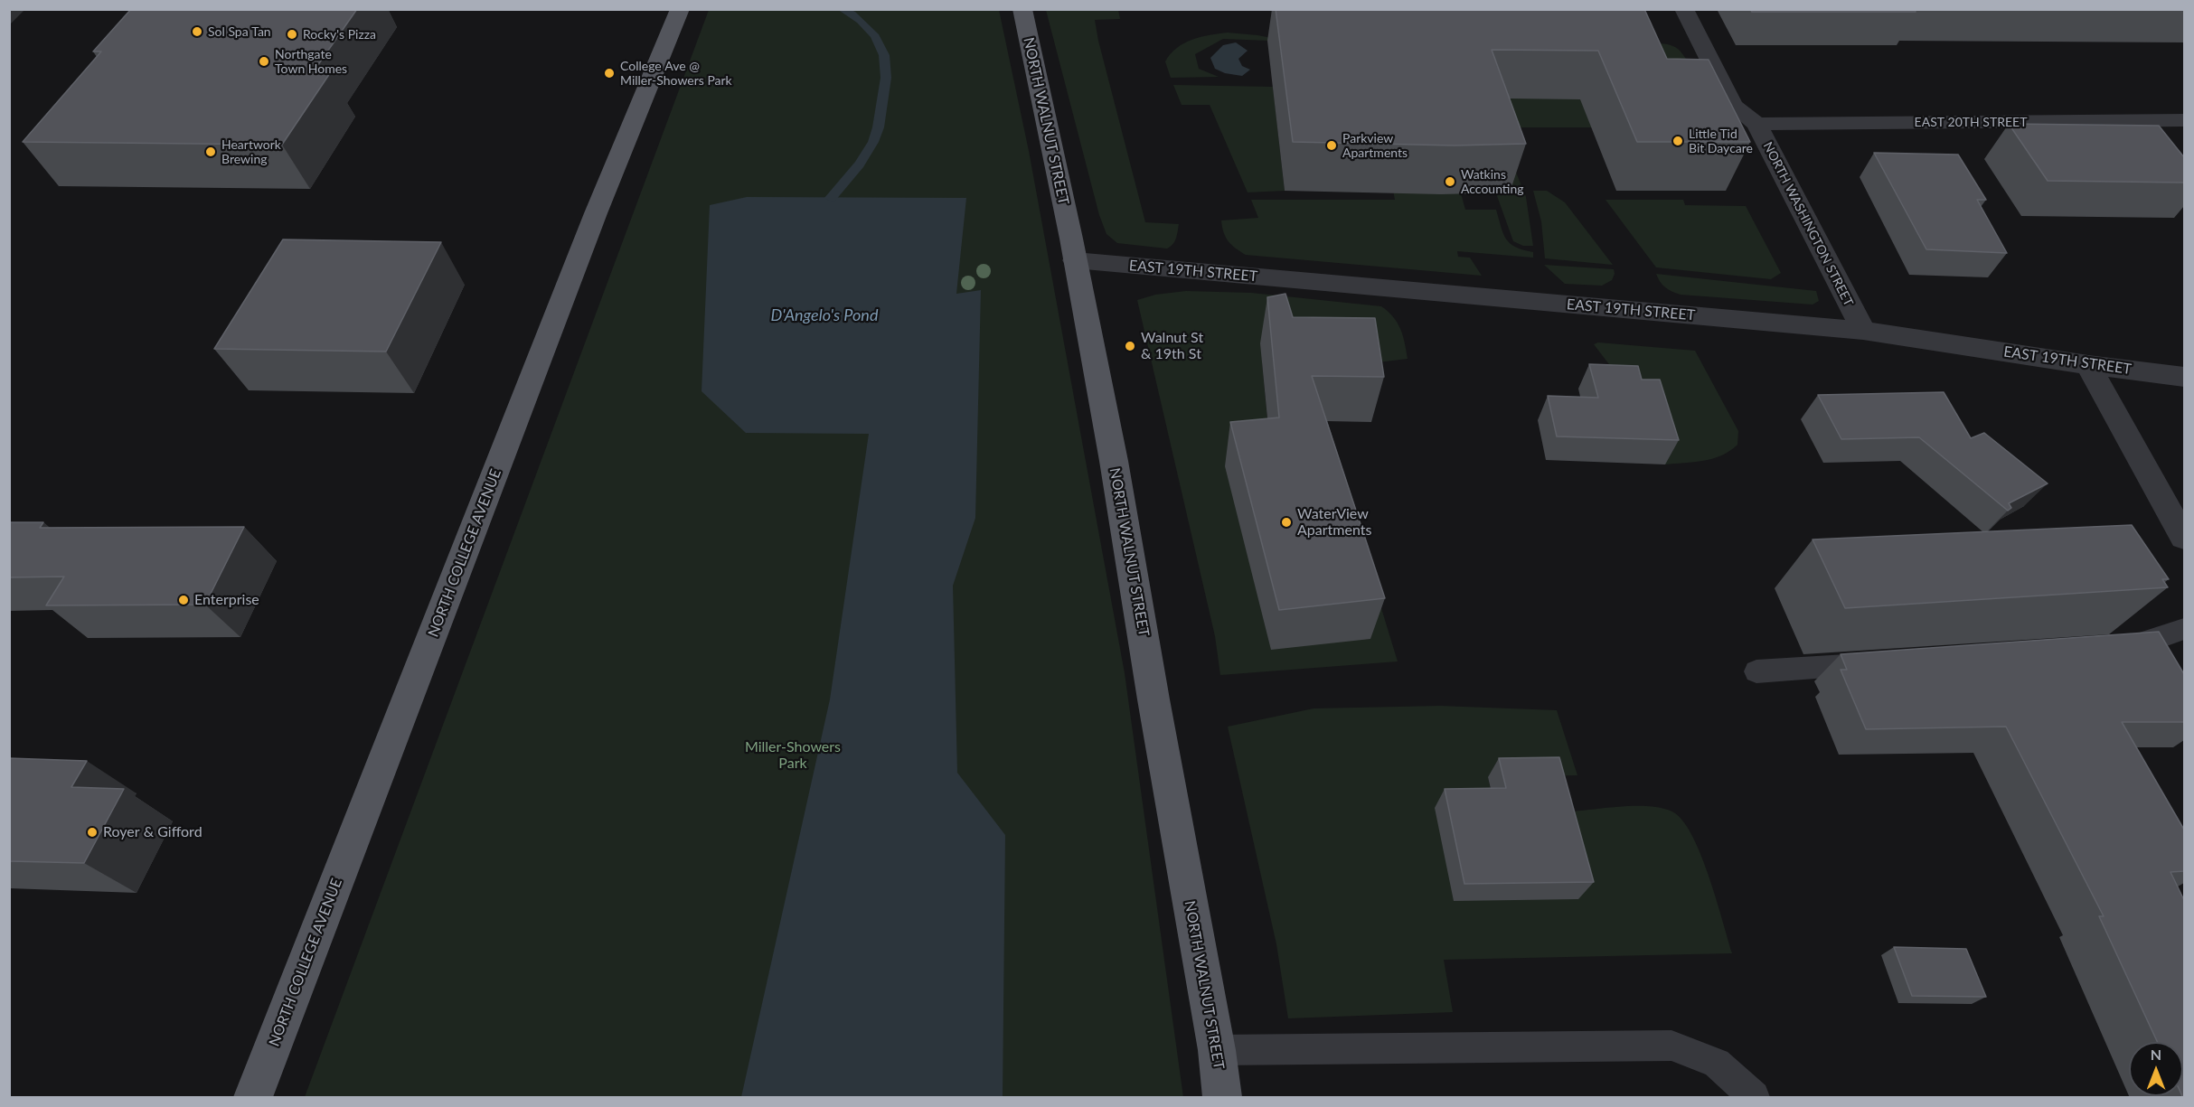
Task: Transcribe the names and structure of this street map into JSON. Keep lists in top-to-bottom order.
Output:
{
  "streets": {
    "main road": ["NORTH WALNUT STREET", "NORTH COLLEGE AVENUE"],
    "street": ["EAST 20TH STREET", "NORTH WASHINGTON STREET", "EAST 19TH STREET"]
  },
  "crossings": [
    ["NORTH WALNUT STREET", "EAST 19TH STREET"],
    ["EAST 20TH STREET", "NORTH WASHINGTON STREET"],
    ["NORTH WASHINGTON STREET", "EAST 19TH STREET"]
  ],
  "water": ["D'Angelo's Pond"],
  "parks": ["Miller-Showers Park"],
  "places": [
    "Sol Spa Tan",
    "Rocky's Pizza",
    "Northgate Town Homes",
    "College Ave @ Miller-Showers Park",
    "Little Tid Bit Daycare",
    "Parkview Apartments",
    "Heartwork Brewing",
    "Watkins Accounting",
    "Walnut St & 19th St",
    "WaterView Apartments",
    "Enterprise",
    "Royer & Gifford"
  ],
  "north": "top"
}
